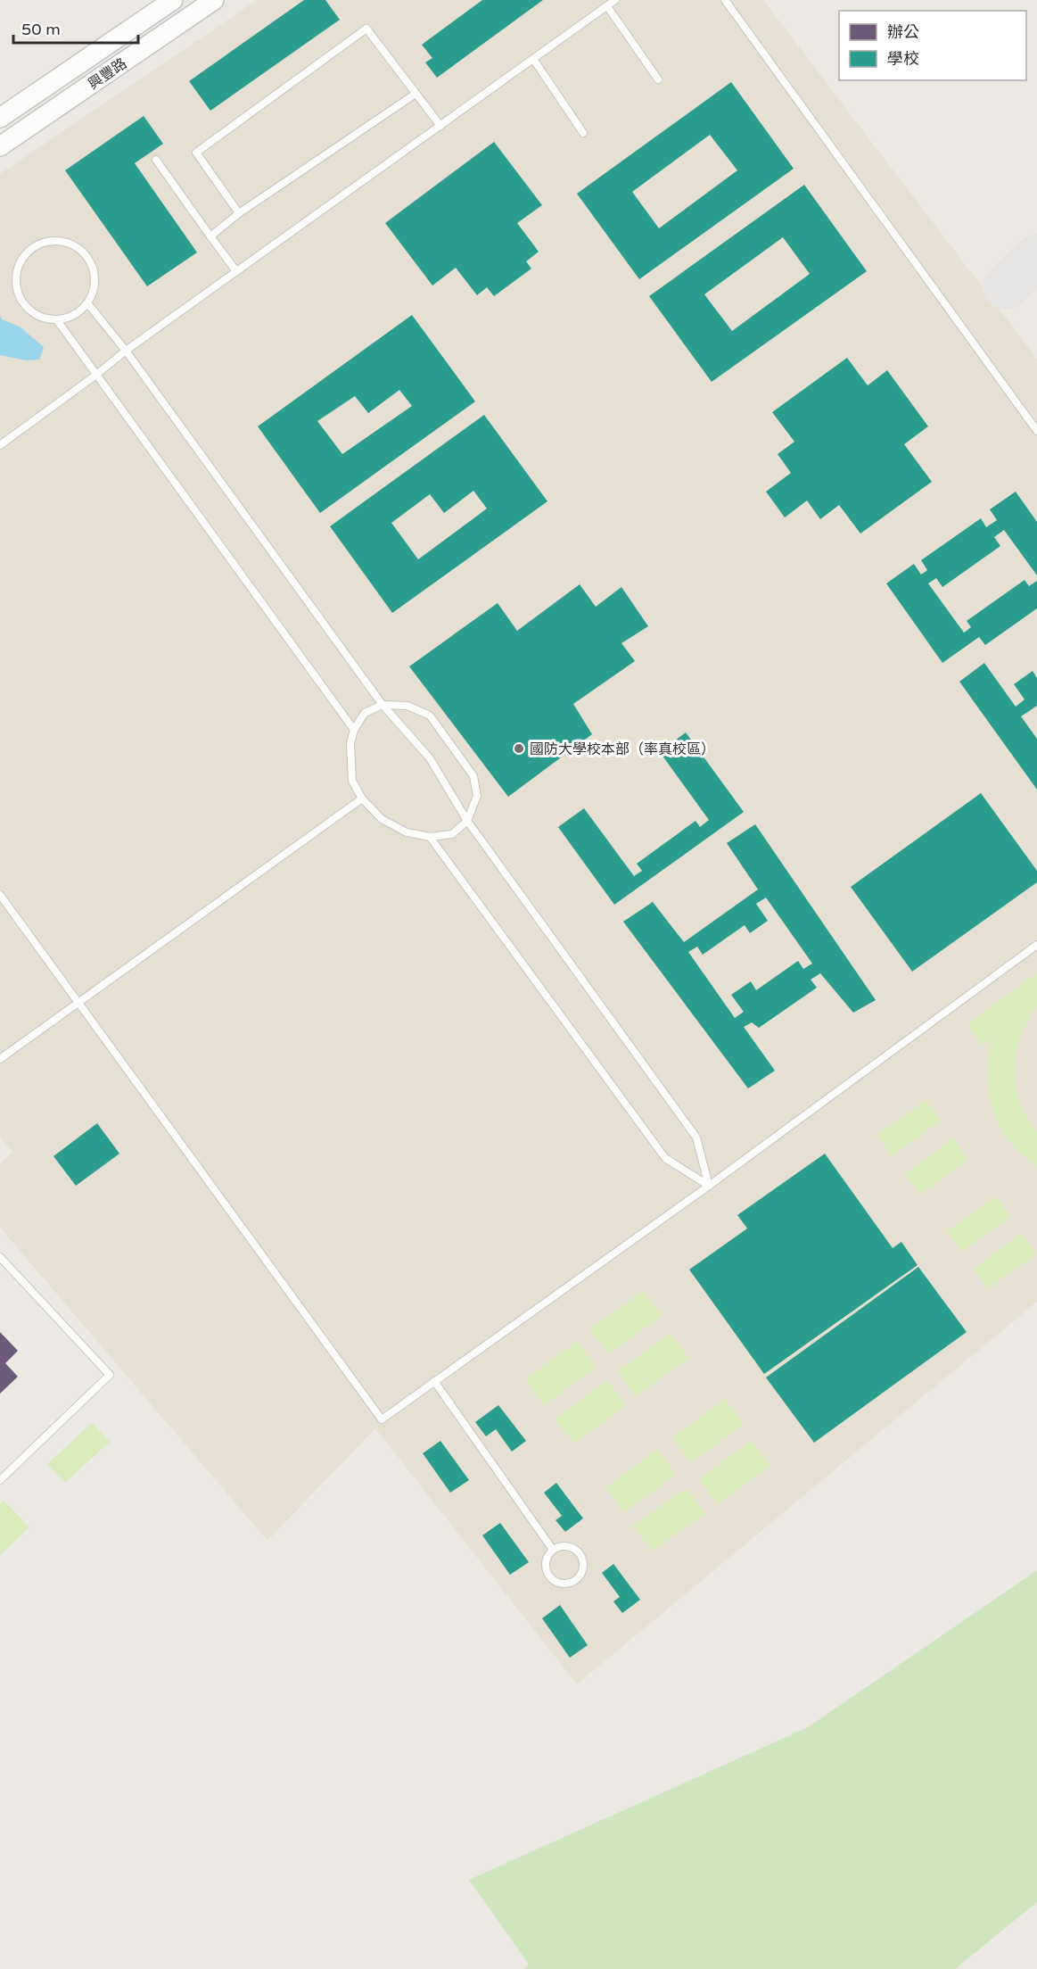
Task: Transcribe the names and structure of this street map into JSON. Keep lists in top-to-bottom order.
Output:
{
  "streets": {
    "main road": ["興豐路"]
  },
  "places": ["國防大學校本部（率真校區）"],
  "legend": ["辦公", "學校"],
  "scale_bar": "50 m"
}
